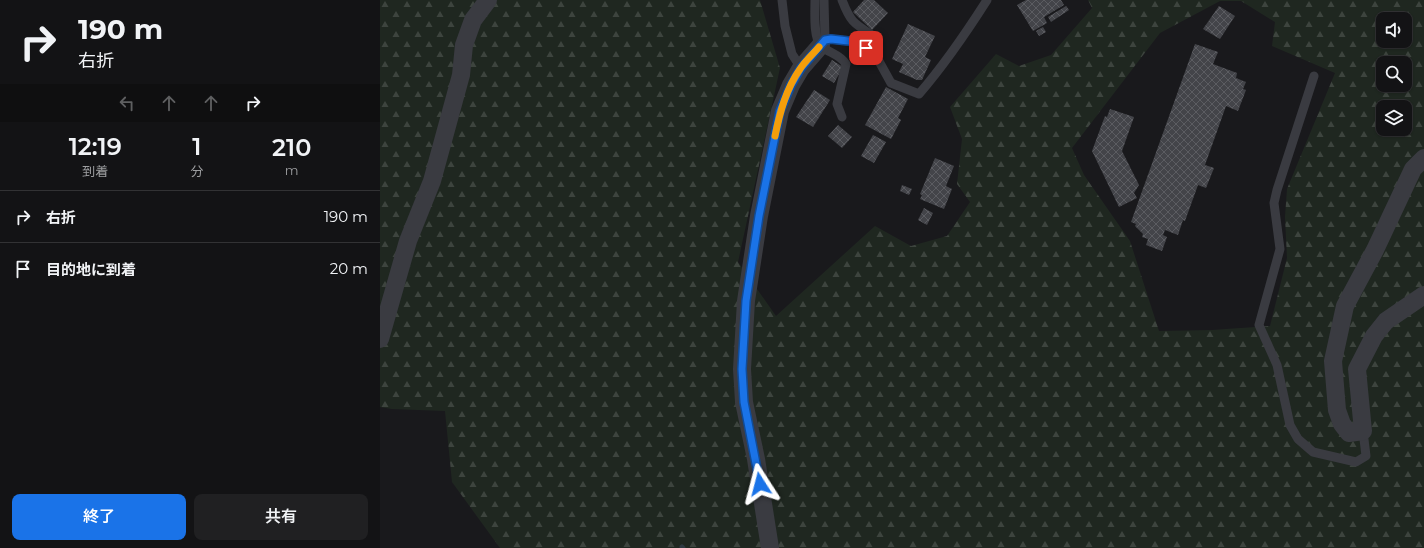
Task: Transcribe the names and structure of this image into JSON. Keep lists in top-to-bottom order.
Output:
{
  "page": {
    "turn": ["190 m", "右折"],
    "eta": [
      "12:19",
      "到着",
      "1",
      "分",
      "210",
      "m"
    ],
    "list": [
      {
        "name": "右折",
        "value": "190 m"
      },
      {
        "name": "目的地に到着",
        "value": "20 m"
      }
    ],
    "buttons": ["終了", "共有"]
  }
}
